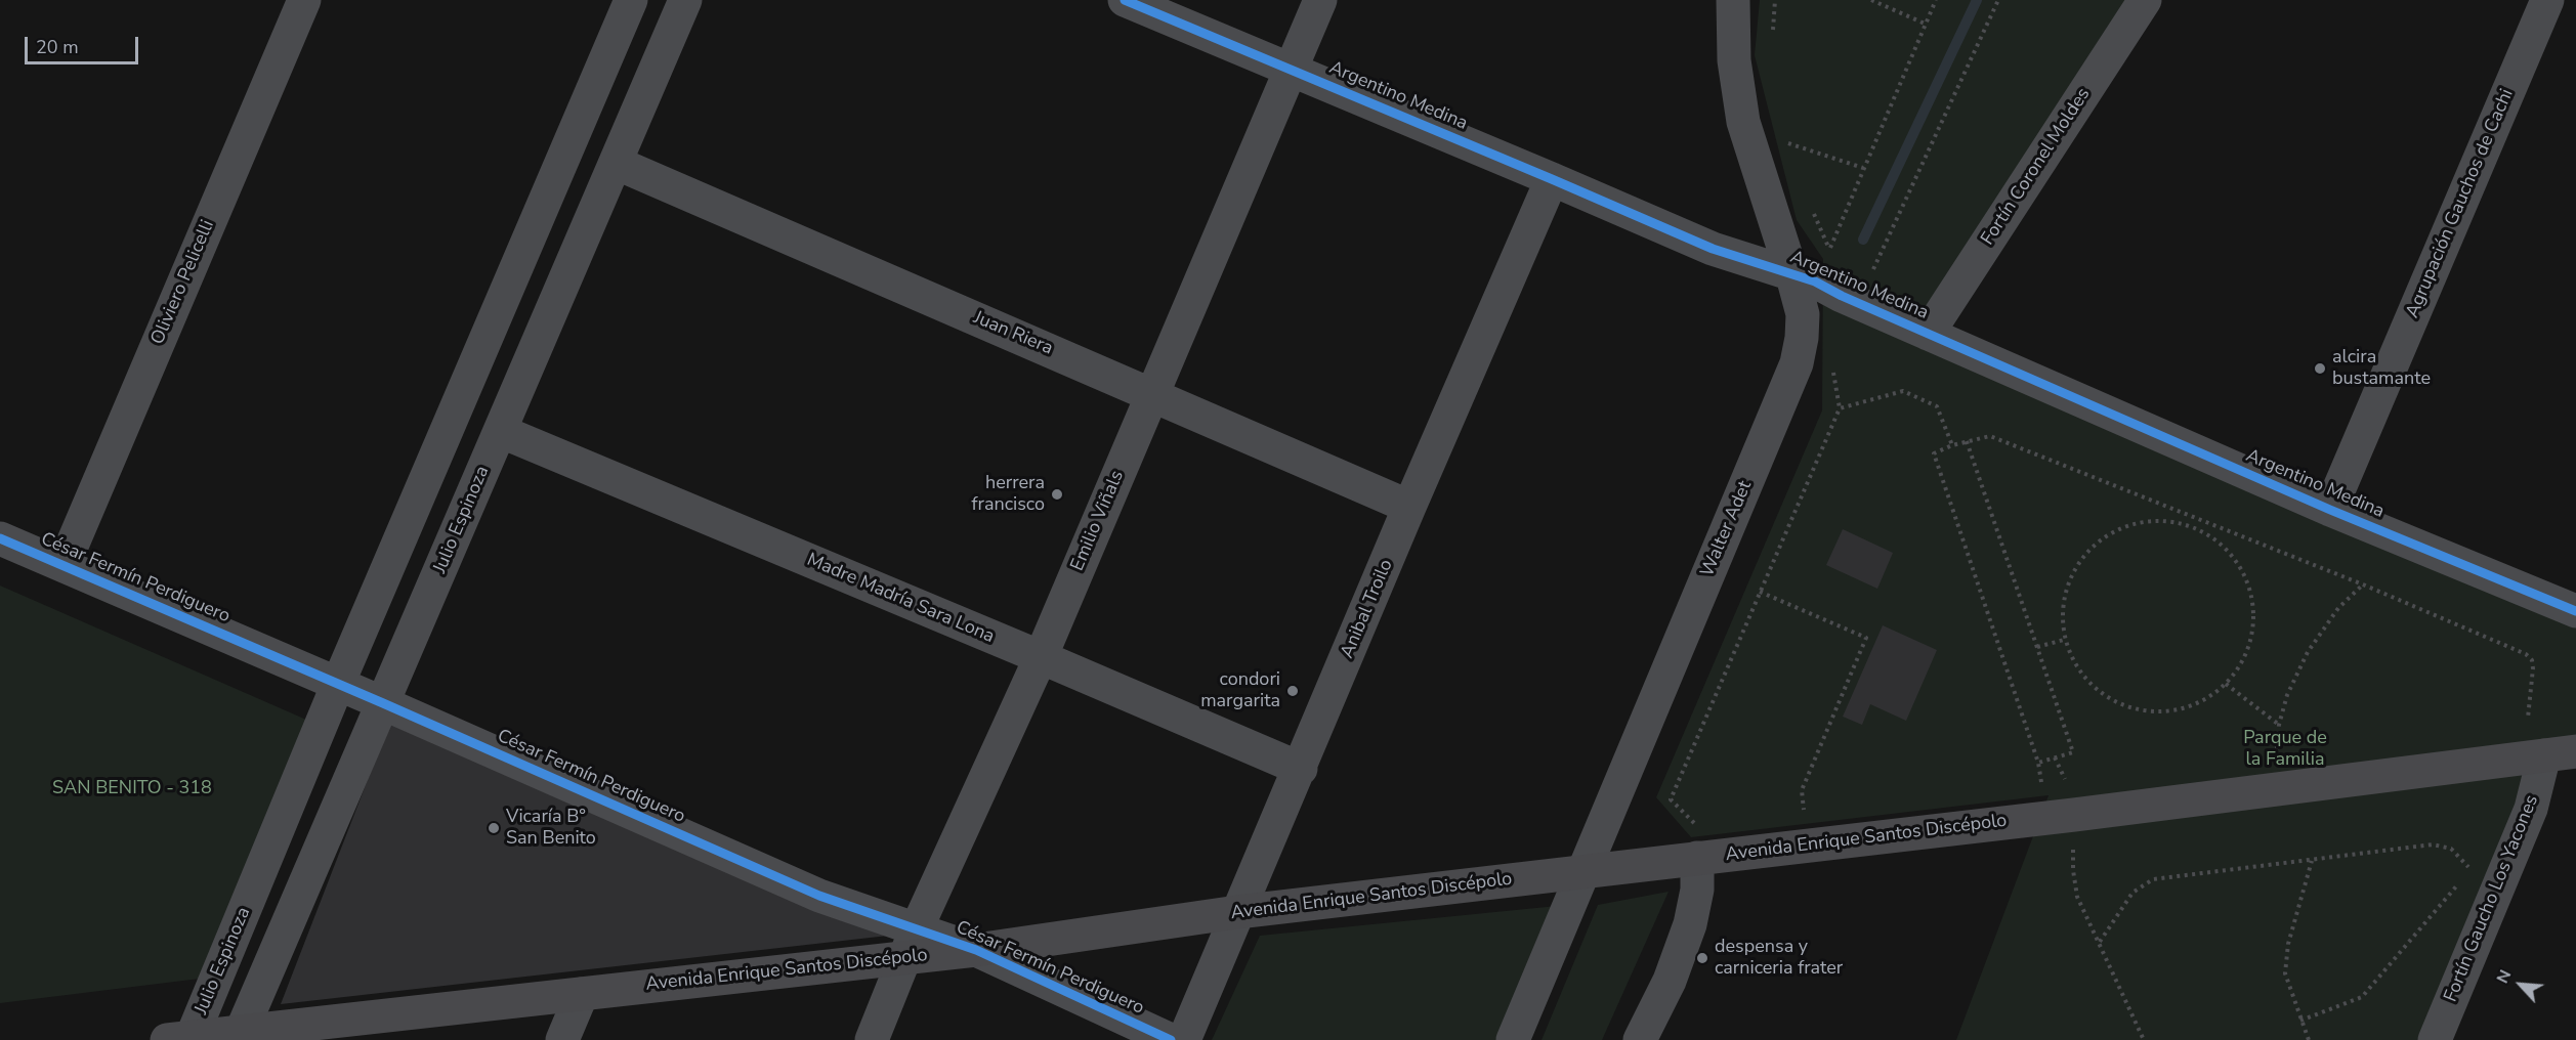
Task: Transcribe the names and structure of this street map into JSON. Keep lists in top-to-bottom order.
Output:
{
  "streets": {
    "main road": ["Avenida Enrique Santos Discépolo"],
    "street": [
      "Argentino Medina",
      "Fortín Coronel Moldes",
      "Agrupación Gauchos de Cachi",
      "Oliviero Pelicelli",
      "Juan Riera",
      "Julio Espinoza",
      "Emilio Viñals",
      "Walter Adet",
      "César Fermín Perdiguero",
      "Madre Madría Sara Lona",
      "Anibal Troilo",
      "Fortín Gaucho Los Yacones"
    ]
  },
  "crossings": [
    ["Argentino Medina", "Fortín Coronel Moldes"],
    ["Argentino Medina", "Agrupación Gauchos de Cachi"],
    ["Argentino Medina", "Emilio Viñals"],
    ["Argentino Medina", "Walter Adet"],
    ["Argentino Medina", "Anibal Troilo"],
    ["Oliviero Pelicelli", "César Fermín Perdiguero"],
    ["Juan Riera", "Julio Espinoza"],
    ["Juan Riera", "Emilio Viñals"],
    ["Juan Riera", "Anibal Troilo"],
    ["Julio Espinoza", "César Fermín Perdiguero"],
    ["Julio Espinoza", "Madre Madría Sara Lona"],
    ["Julio Espinoza", "Avenida Enrique Santos Discépolo"],
    ["Emilio Viñals", "César Fermín Perdiguero"],
    ["Emilio Viñals", "Madre Madría Sara Lona"],
    ["Emilio Viñals", "Avenida Enrique Santos Discépolo"],
    ["Walter Adet", "Avenida Enrique Santos Discépolo"],
    ["César Fermín Perdiguero", "Avenida Enrique Santos Discépolo"],
    ["Madre Madría Sara Lona", "Anibal Troilo"],
    ["Anibal Troilo", "Avenida Enrique Santos Discépolo"],
    ["Avenida Enrique Santos Discépolo", "Fortín Gaucho Los Yacones"]
  ],
  "parks": ["Parque de la Familia", "SAN BENITO - 318"],
  "places": [
    "alcira bustamante",
    "herrera francisco",
    "condori margarita",
    "Vicaría B° San Benito",
    "despensa y carniceria frater"
  ],
  "scale_bar": "20 m",
  "north": "top left"
}
